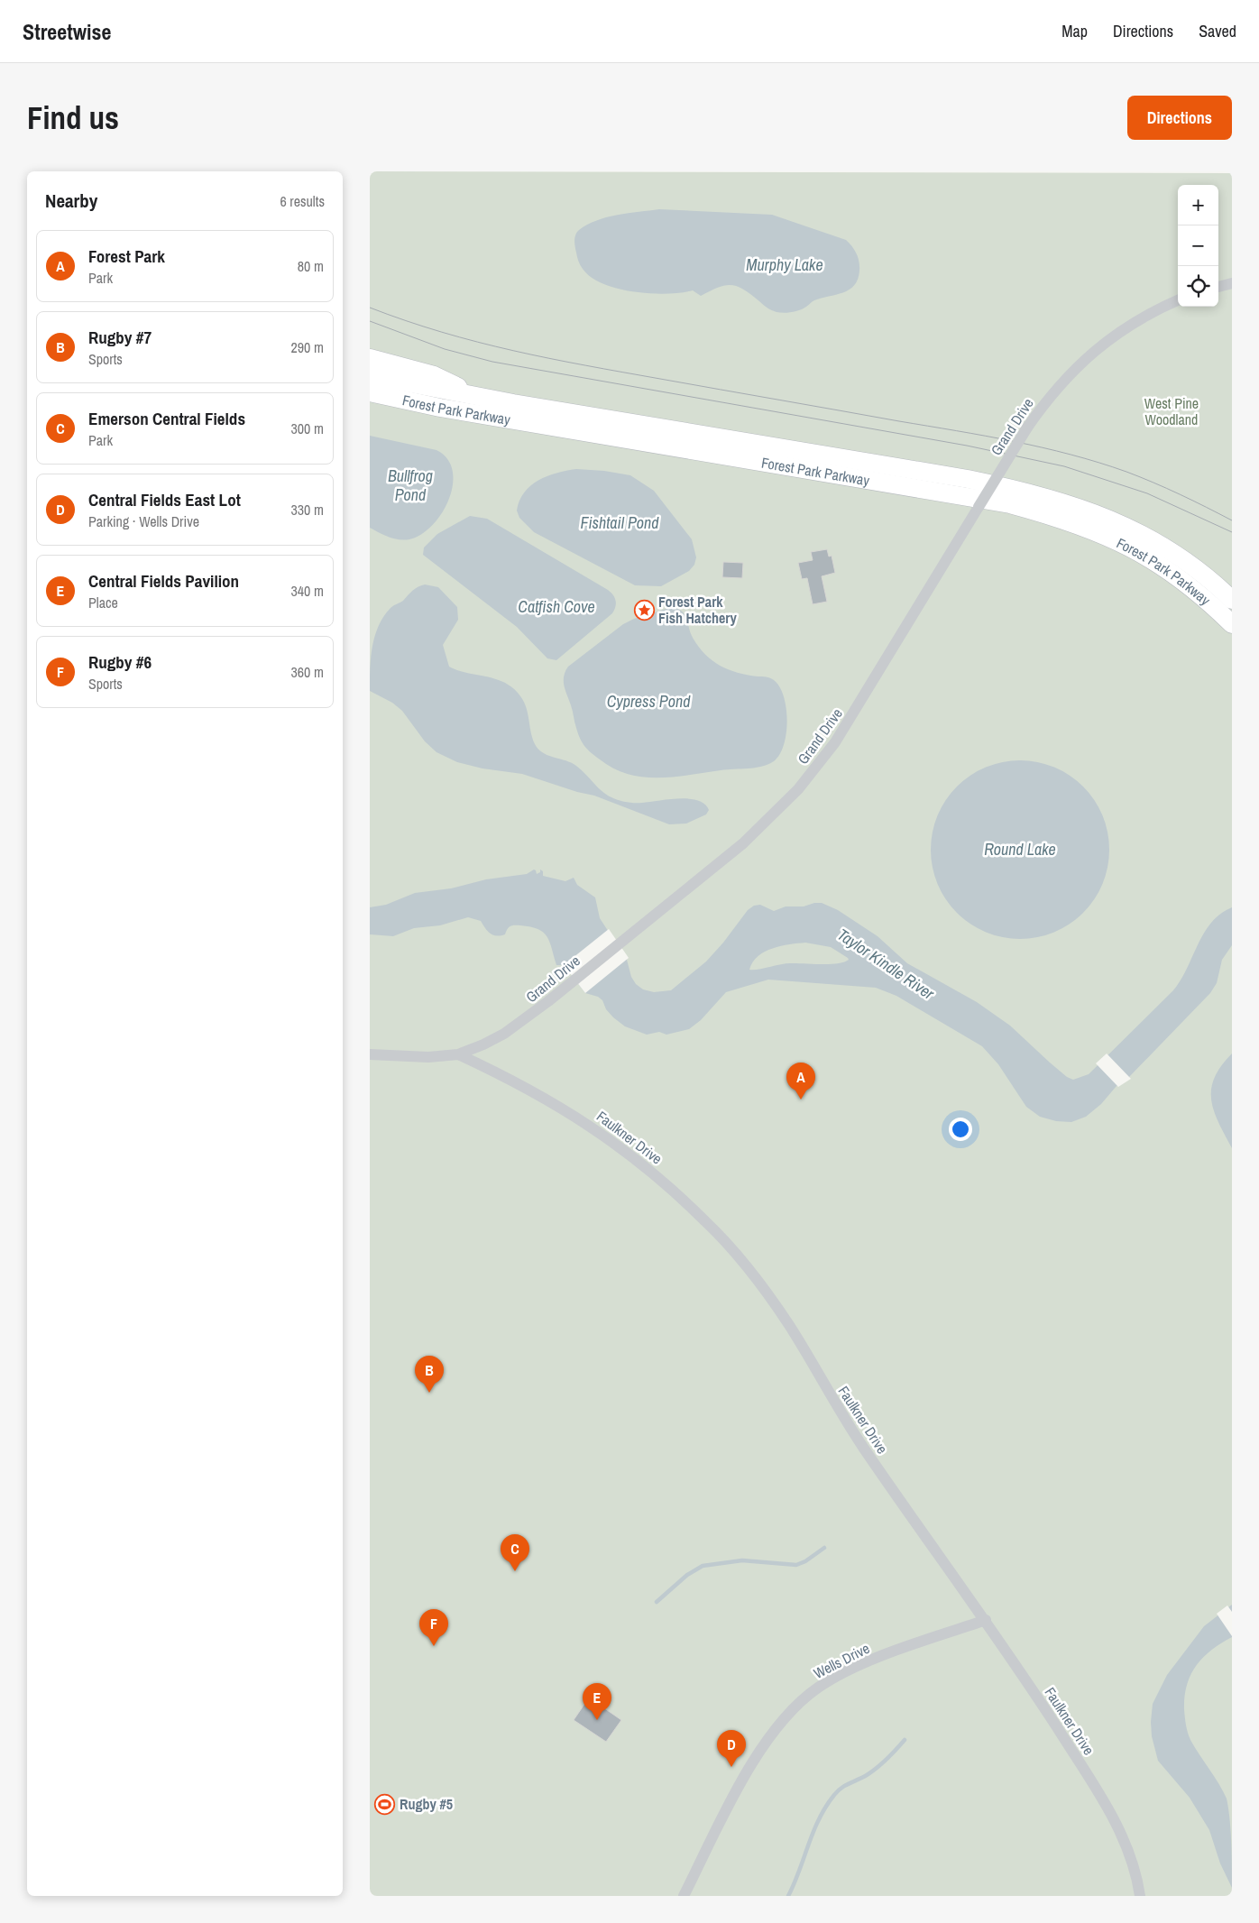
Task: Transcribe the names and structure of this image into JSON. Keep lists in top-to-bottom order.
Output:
{
  "streets": {
    "main road": ["Forest Park Parkway"],
    "street": ["Grand Drive", "Faulkner Drive", "Wells Drive"]
  },
  "crossings": [
    ["Grand Drive", "Faulkner Drive"],
    ["Faulkner Drive", "Wells Drive"]
  ],
  "water": [
    "Murphy Lake",
    "Bullfrog Pond",
    "Fishtail Pond",
    "Catfish Cove",
    "Cypress Pond",
    "Round Lake",
    "Taylor Kindle River"
  ],
  "parks": ["West Pine Woodland"],
  "places": {
    "place": ["Forest Park Fish Hatchery"],
    "sports": ["Rugby #5"]
  },
  "page": {
    "header": "Streetwise",
    "nav": ["Map", "Directions", "Saved"],
    "buttons": "Directions",
    "title": "Find us",
    "heading": ["Nearby", "6 results"],
    "map_buttons": ["+", "−"],
    "list": [
      {
        "mark": "A",
        "name": "Forest Park",
        "note": "Park",
        "value": "80 m"
      },
      {
        "mark": "B",
        "name": "Rugby #7",
        "note": "Sports",
        "value": "290 m"
      },
      {
        "mark": "C",
        "name": "Emerson Central Fields",
        "note": "Park",
        "value": "300 m"
      },
      {
        "mark": "D",
        "name": "Central Fields East Lot",
        "note": "Parking · Wells Drive",
        "value": "330 m"
      },
      {
        "mark": "E",
        "name": "Central Fields Pavilion",
        "note": "Place",
        "value": "340 m"
      },
      {
        "mark": "F",
        "name": "Rugby #6",
        "note": "Sports",
        "value": "360 m"
      }
    ],
    "pins": [
      "A",
      "B",
      "C",
      "F",
      "E",
      "D"
    ]
  }
}
